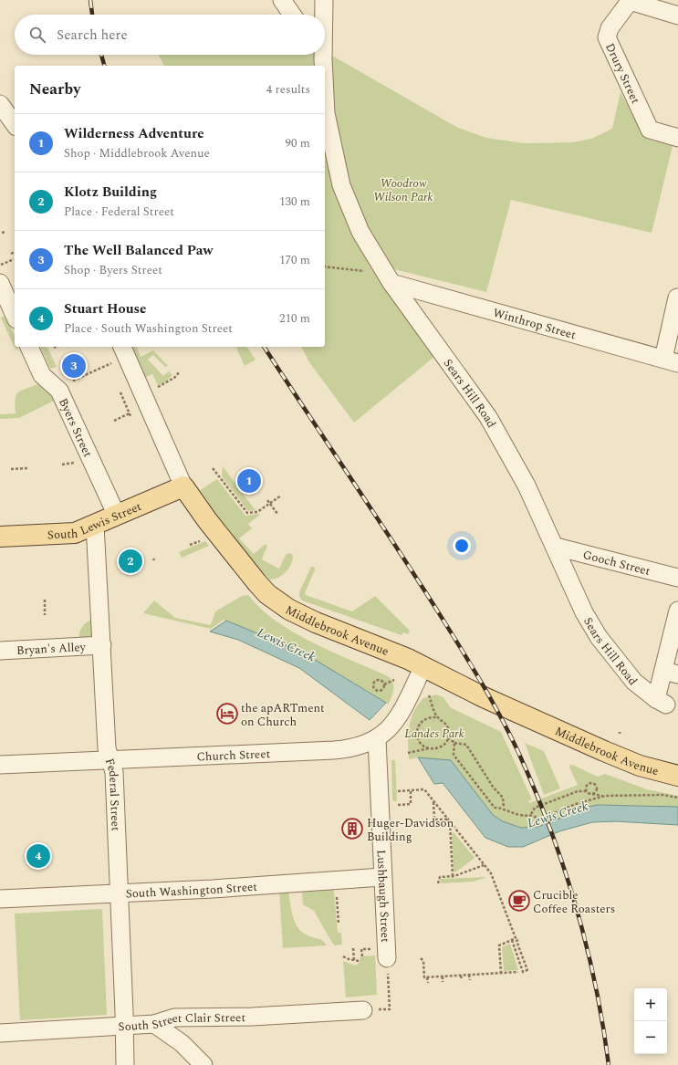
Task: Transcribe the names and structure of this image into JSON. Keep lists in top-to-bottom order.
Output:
{
  "streets": {
    "main road": ["South Lewis Street", "Middlebrook Avenue"],
    "street": [
      "Drury Street",
      "Winthrop Street",
      "Sears Hill Road",
      "Byers Street",
      "Gooch Street",
      "Bryan's Alley",
      "Church Street",
      "Federal Street",
      "South Washington Street",
      "Lushbaugh Street",
      "South Street Clair Street"
    ]
  },
  "crossings": [
    ["Winthrop Street", "Sears Hill Road"],
    ["Sears Hill Road", "Gooch Street"],
    ["Byers Street", "South Lewis Street"],
    ["South Lewis Street", "Middlebrook Avenue"],
    ["South Lewis Street", "Federal Street"],
    ["Middlebrook Avenue", "Church Street"],
    ["Bryan's Alley", "Federal Street"],
    ["Church Street", "Federal Street"],
    ["Church Street", "Lushbaugh Street"],
    ["Federal Street", "South Washington Street"],
    ["Federal Street", "South Street Clair Street"],
    ["South Washington Street", "Lushbaugh Street"]
  ],
  "water": ["Lewis Creek"],
  "parks": ["Woodrow Wilson Park", "Landes Park"],
  "places": {
    "hotel": ["the apARTment on Church"],
    "building": ["Huger-Davidson Building"],
    "cafe": ["Crucible Coffee Roasters"]
  },
  "page": {
    "search": "Search here",
    "heading": ["Nearby", "4 results"],
    "list": [
      {
        "mark": "1",
        "name": "Wilderness Adventure",
        "note": "Shop · Middlebrook Avenue",
        "value": "90 m"
      },
      {
        "mark": "2",
        "name": "Klotz Building",
        "note": "Place · Federal Street",
        "value": "130 m"
      },
      {
        "mark": "3",
        "name": "The Well Balanced Paw",
        "note": "Shop · Byers Street",
        "value": "170 m"
      },
      {
        "mark": "4",
        "name": "Stuart House",
        "note": "Place · South Washington Street",
        "value": "210 m"
      }
    ],
    "pins": [
      "3",
      "1",
      "2",
      "4"
    ],
    "map_buttons": ["+", "−"]
  }
}
